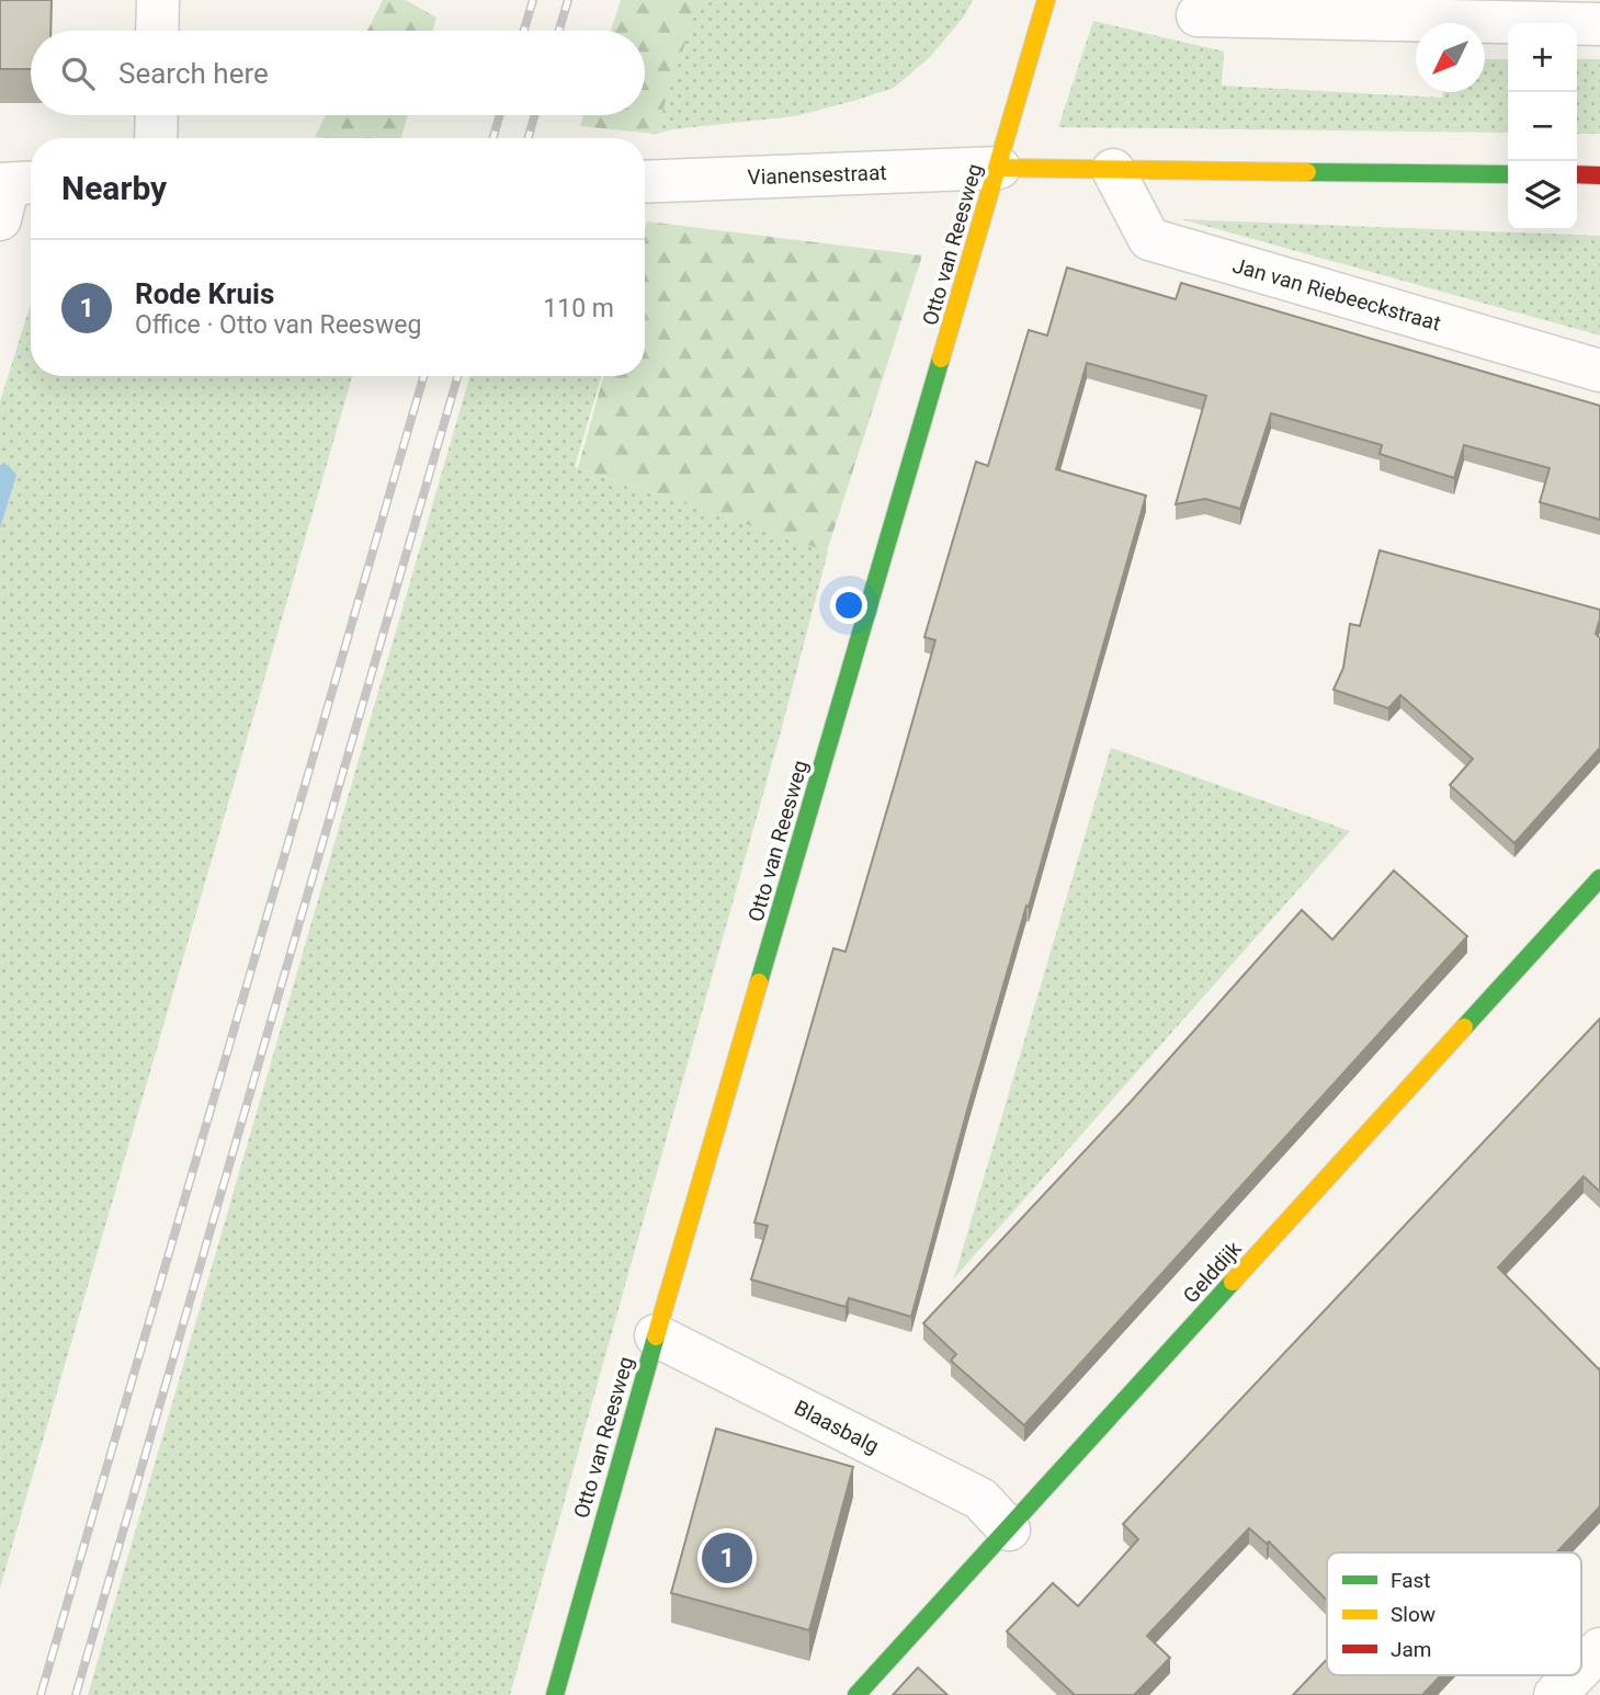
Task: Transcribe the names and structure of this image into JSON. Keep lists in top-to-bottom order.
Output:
{
  "streets": {
    "street": [
      "Vianensestraat",
      "Otto van Reesweg",
      "Jan van Riebeeckstraat",
      "Gelddijk",
      "Blaasbalg"
    ]
  },
  "crossings": [
    ["Vianensestraat", "Otto van Reesweg"],
    ["Otto van Reesweg", "Blaasbalg"],
    ["Gelddijk", "Blaasbalg"]
  ],
  "legend": ["Fast", "Slow", "Jam"],
  "north": "bottom left",
  "page": {
    "map_buttons": ["+", "−"],
    "search": "Search here",
    "heading": "Nearby",
    "list": [
      {
        "mark": "1",
        "name": "Rode Kruis",
        "note": "Office · Otto van Reesweg",
        "value": "110 m"
      }
    ],
    "pins": "1"
  }
}
